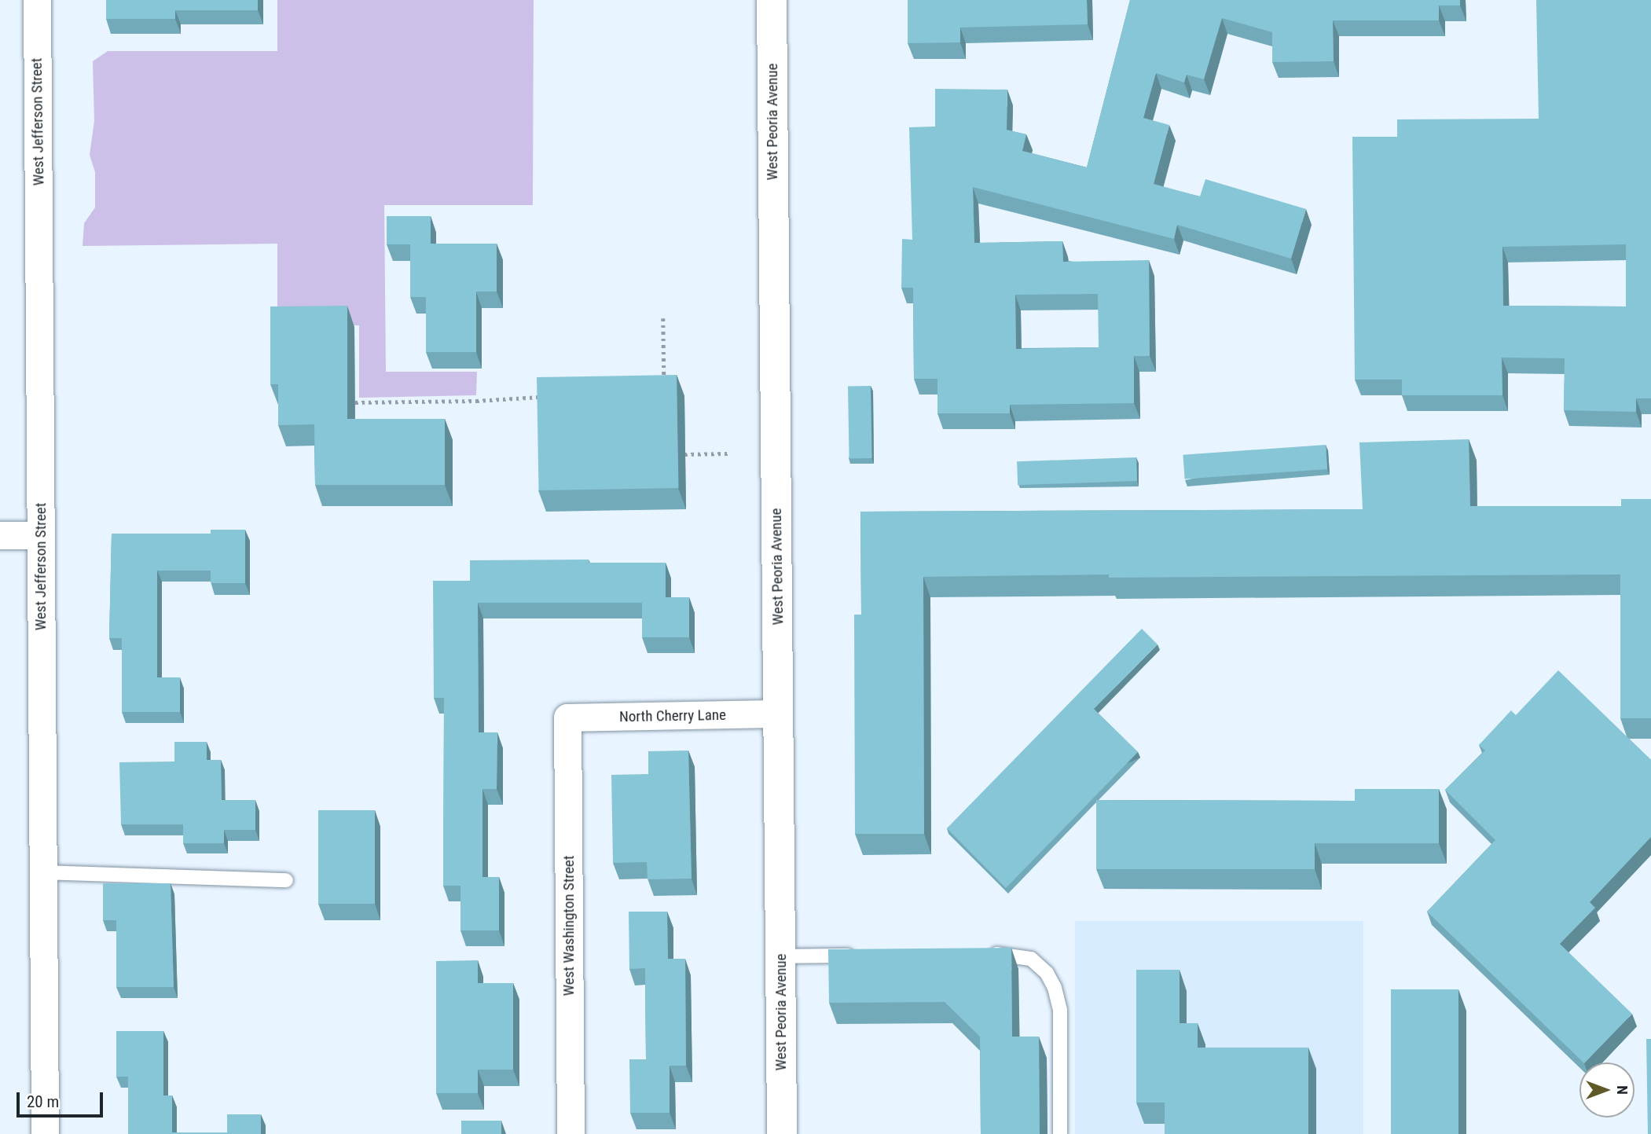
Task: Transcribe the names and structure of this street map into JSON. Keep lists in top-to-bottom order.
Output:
{
  "streets": {
    "main road": ["West Peoria Avenue"],
    "street": ["West Jefferson Street", "North Cherry Lane", "West Washington Street"]
  },
  "crossings": [
    ["West Peoria Avenue", "North Cherry Lane"],
    ["North Cherry Lane", "West Washington Street"]
  ],
  "scale_bar": "20 m",
  "north": "right"
}
